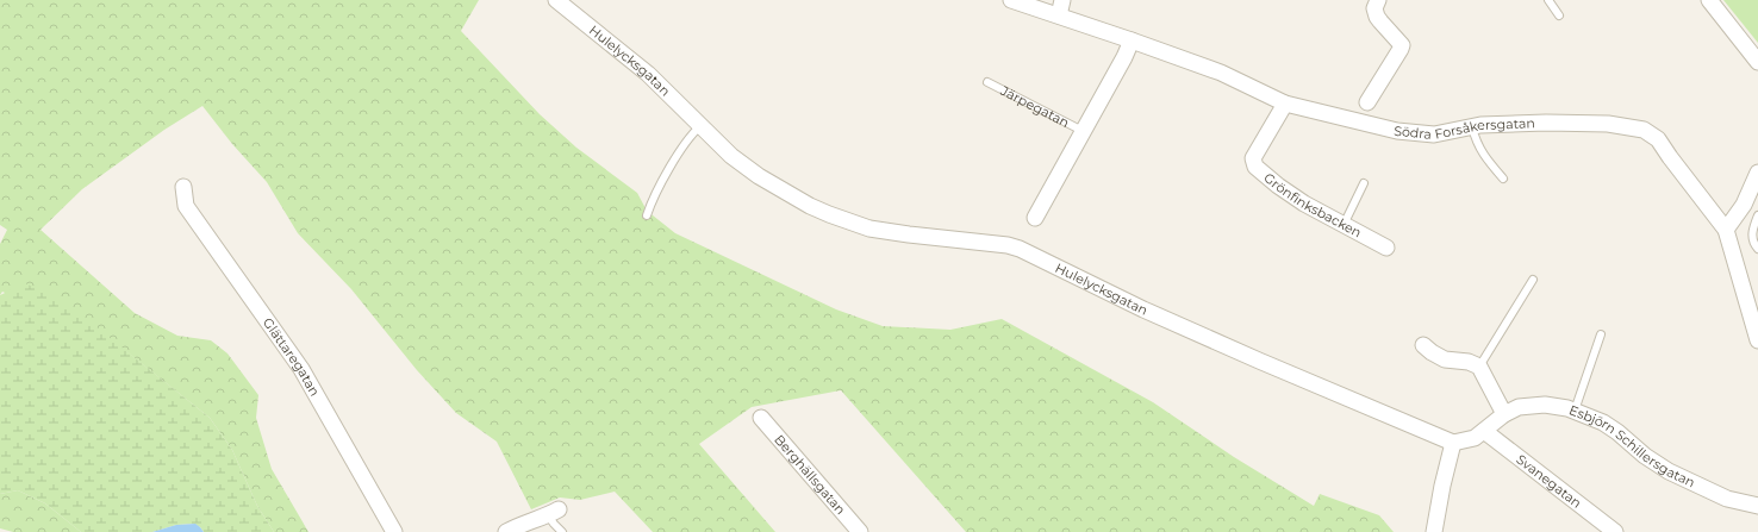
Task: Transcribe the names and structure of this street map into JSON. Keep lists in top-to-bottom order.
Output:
{
  "streets": {
    "street": [
      "Hulelycksgatan",
      "Järpegatan",
      "Södra Forsåkersgatan",
      "Grönfinksbacken",
      "Glättaregatan",
      "Esbjörn Schillersgatan",
      "Berghällsgatan",
      "Svanegatan"
    ]
  },
  "crossings": [
    ["Järpegatan", "Södra Forsåkersgatan"],
    ["Södra Forsåkersgatan", "Grönfinksbacken"]
  ]
}
